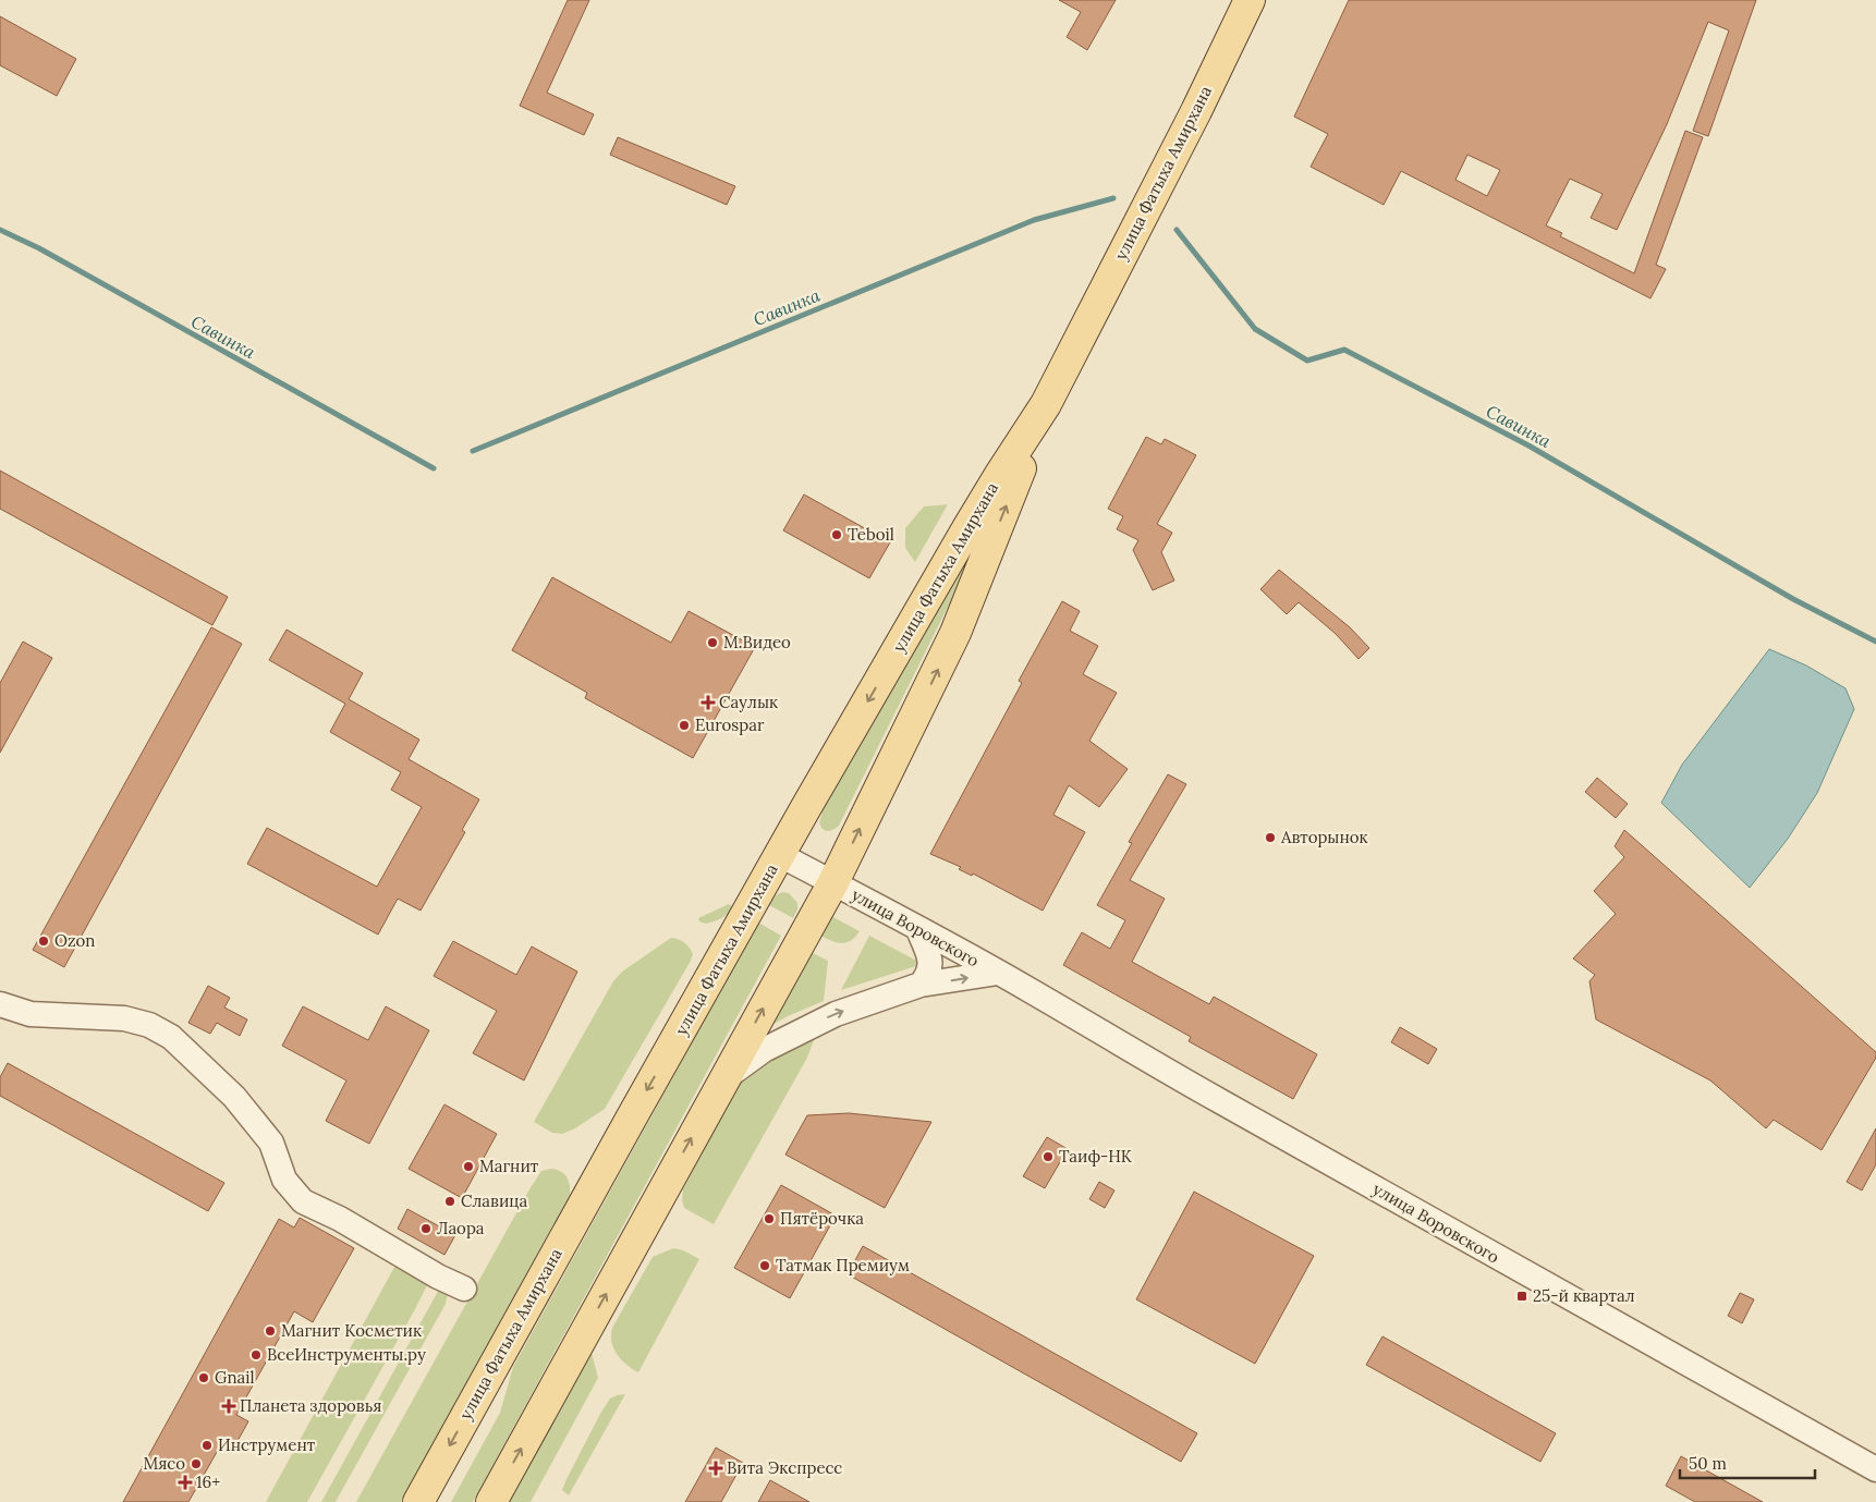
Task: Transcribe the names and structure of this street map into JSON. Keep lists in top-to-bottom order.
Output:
{
  "streets": {
    "main road": ["улица Фатыха Амирхана"],
    "street": ["улица Воровского"]
  },
  "crossings": [
    ["улица Фатыха Амирхана", "улица Воровского"]
  ],
  "water": ["Савинка"],
  "places": {
    "other": [
      "Teboil",
      "М.Видео",
      "Eurospar",
      "Авторынок",
      "Ozon",
      "Таиф-НК",
      "Магнит",
      "Славица",
      "Пятёрочка",
      "Лаора",
      "Татмак Премиум",
      "Магнит Косметик",
      "ВсеИнструменты.ру",
      "Gnail",
      "Инструмент",
      "Мясо"
    ],
    "health": [
      "Саулык",
      "Планета здоровья",
      "Вита Экспресс",
      "16+"
    ],
    "transit": ["25-й квартал"]
  },
  "scale_bar": "50 m"
}
